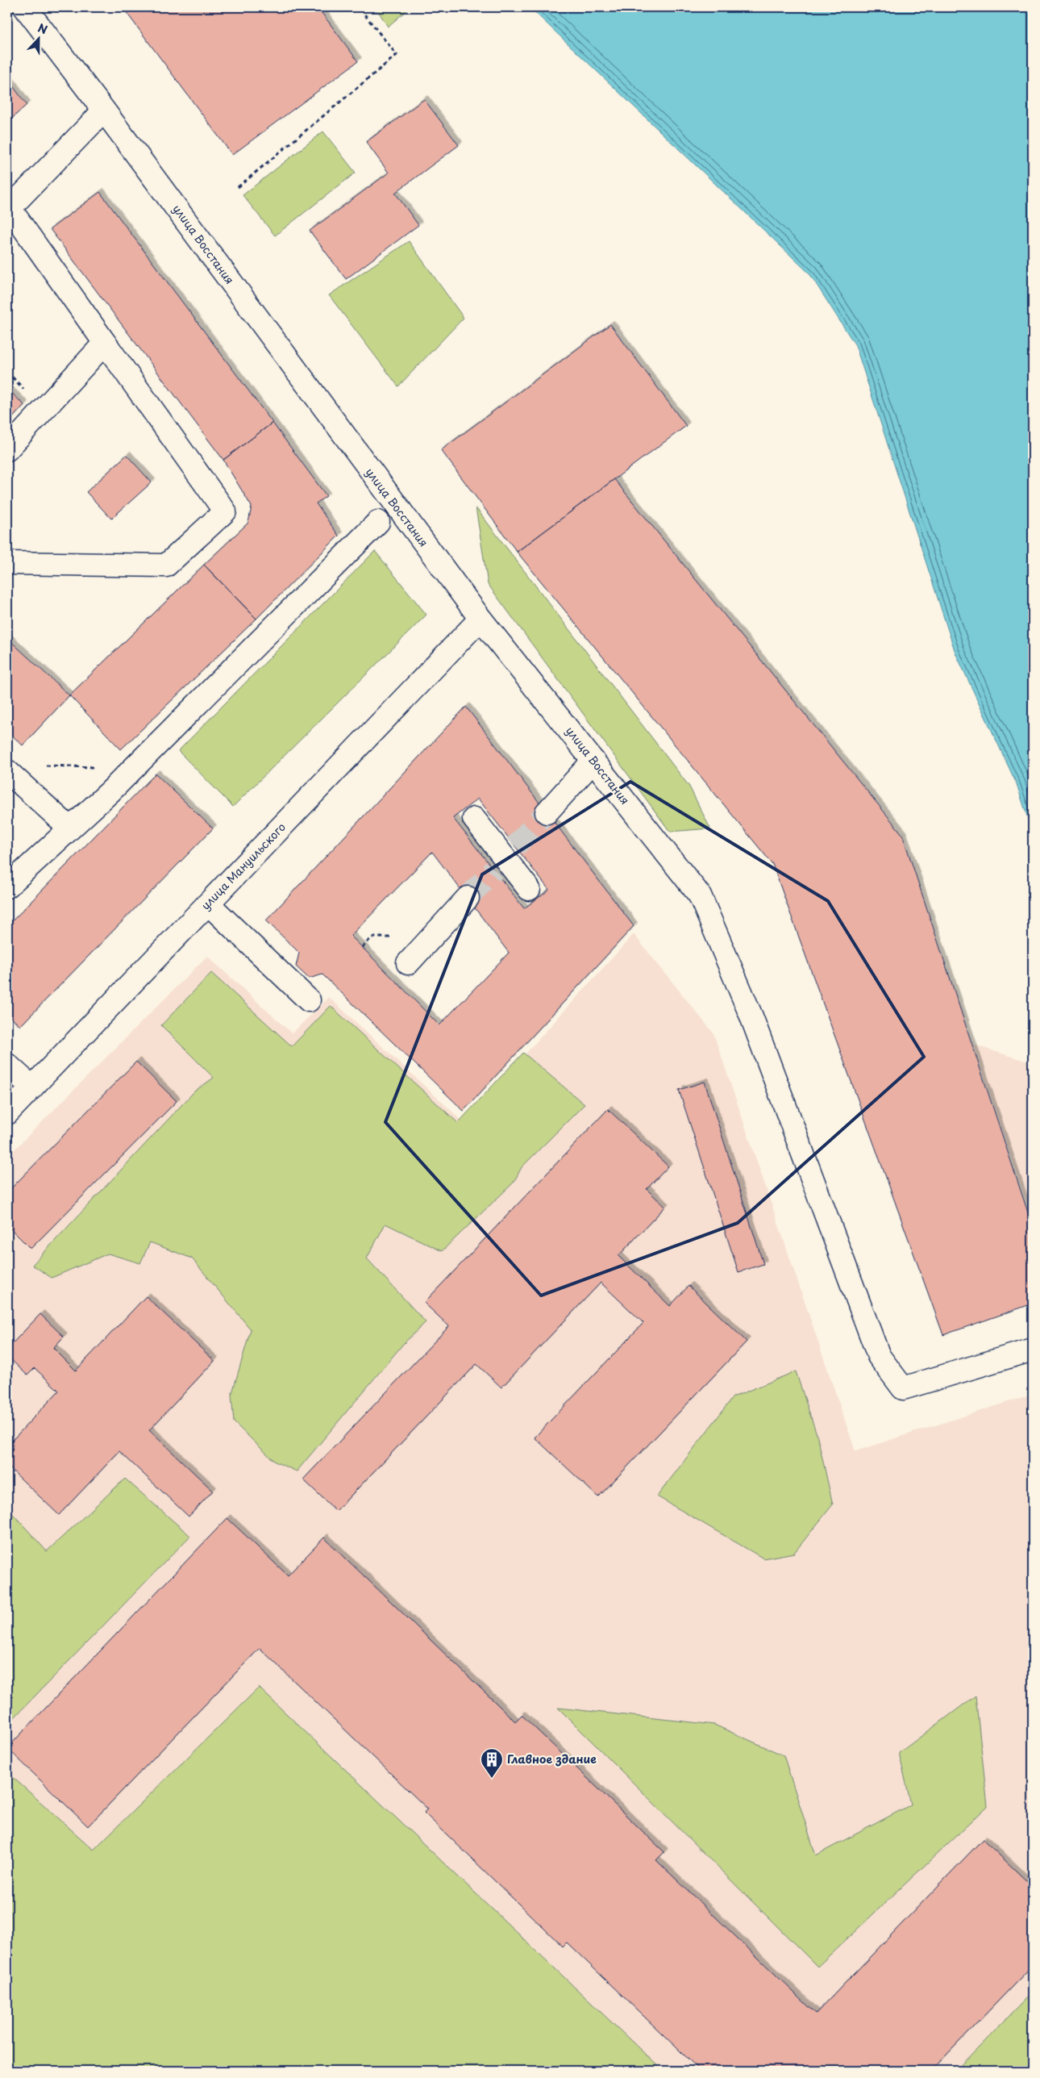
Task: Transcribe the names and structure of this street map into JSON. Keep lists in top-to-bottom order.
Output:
{
  "streets": {
    "street": ["улица Восстания", "улица Мануильского"]
  },
  "crossings": [
    ["улица Восстания", "улица Мануильского"]
  ],
  "places": {
    "building": ["Главное здание"]
  },
  "north": "top"
}
